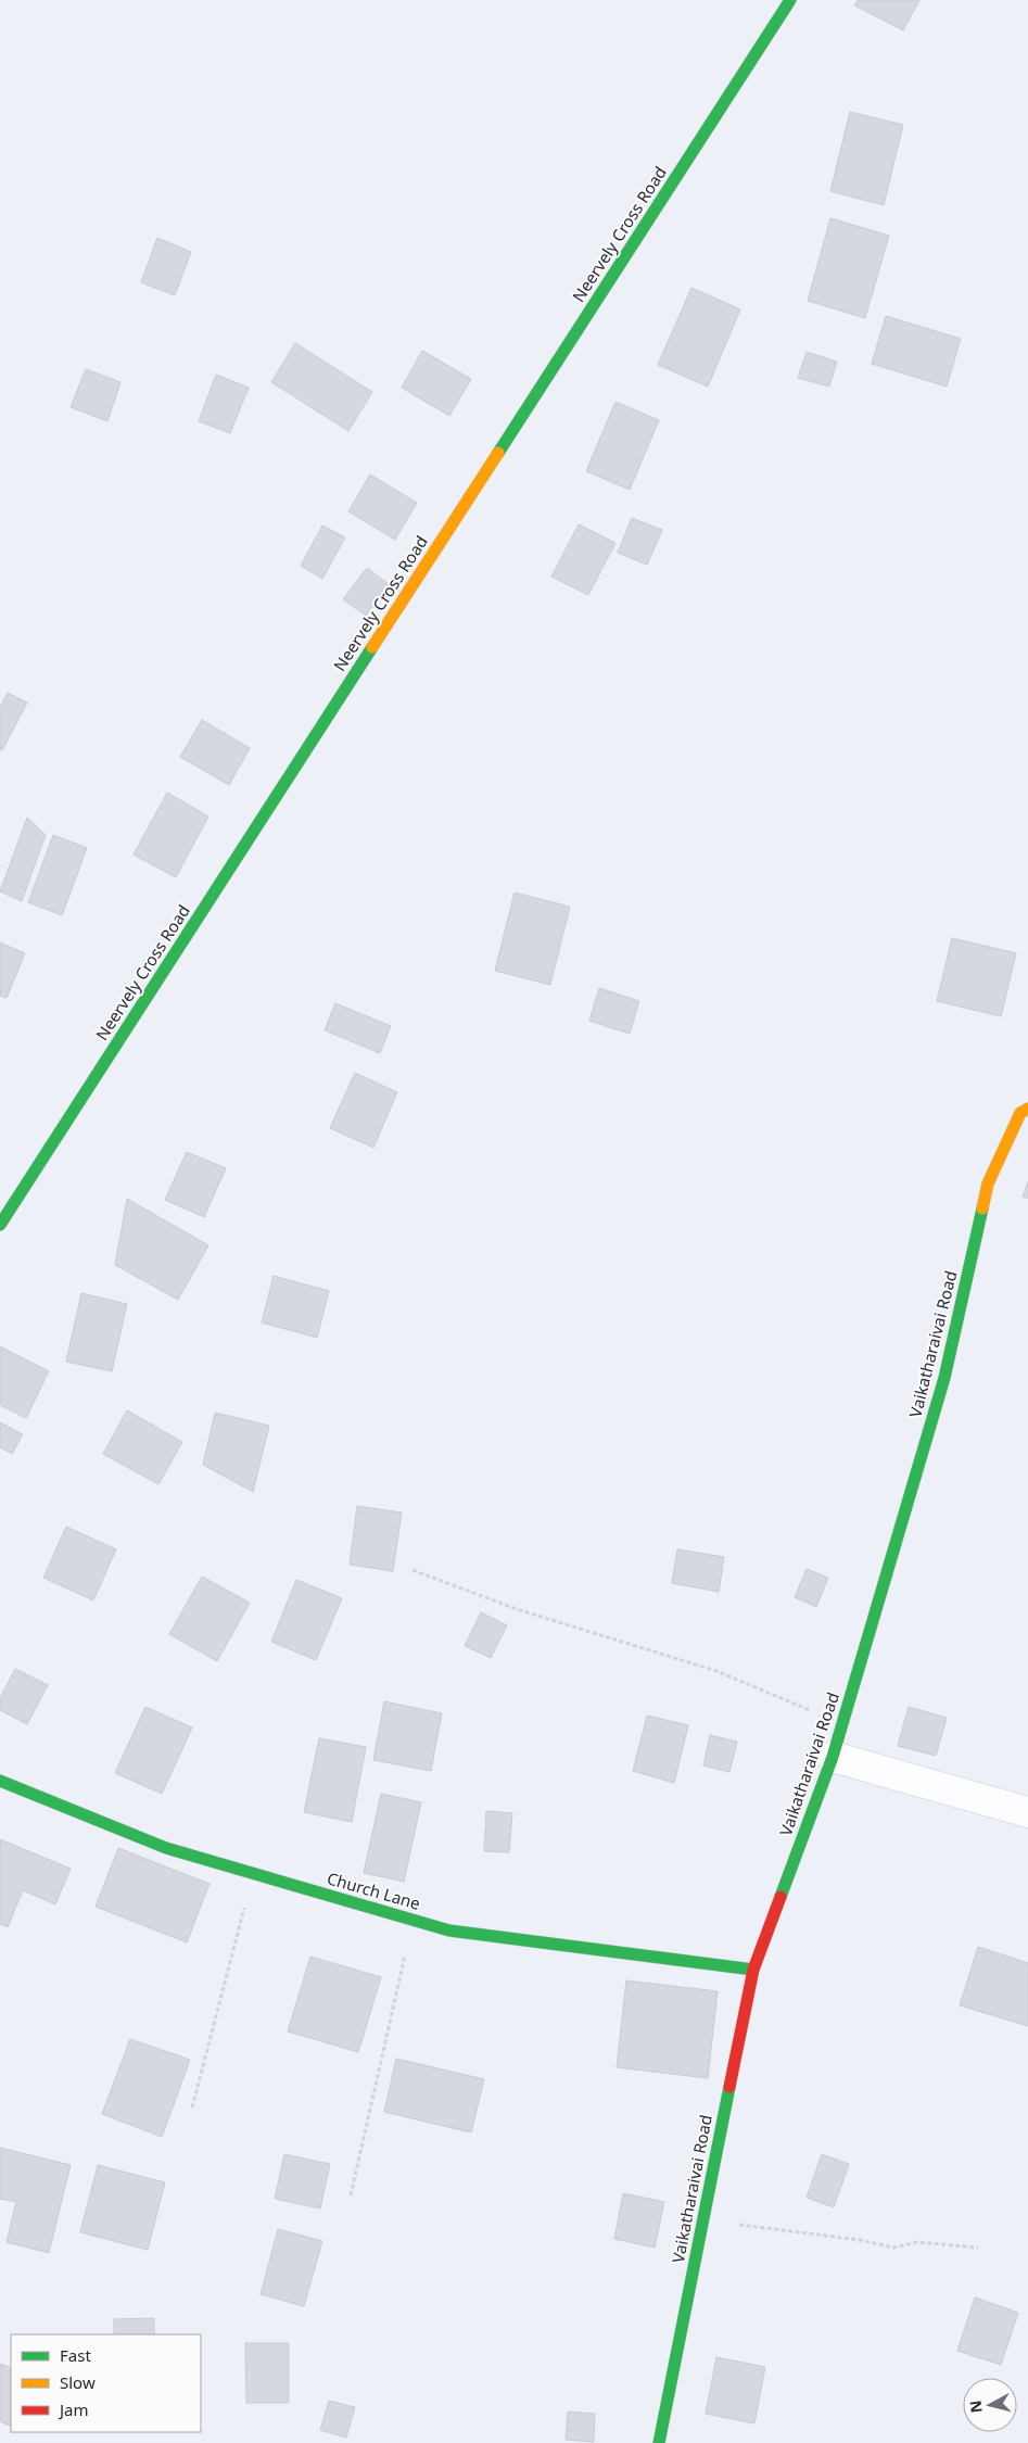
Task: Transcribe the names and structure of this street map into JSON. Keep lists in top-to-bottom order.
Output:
{
  "streets": {
    "street": ["Neervely Cross Road", "Vaikatharaivai Road", "Church Lane"]
  },
  "crossings": [
    ["Vaikatharaivai Road", "Church Lane"]
  ],
  "legend": ["Fast", "Slow", "Jam"],
  "north": "left"
}
